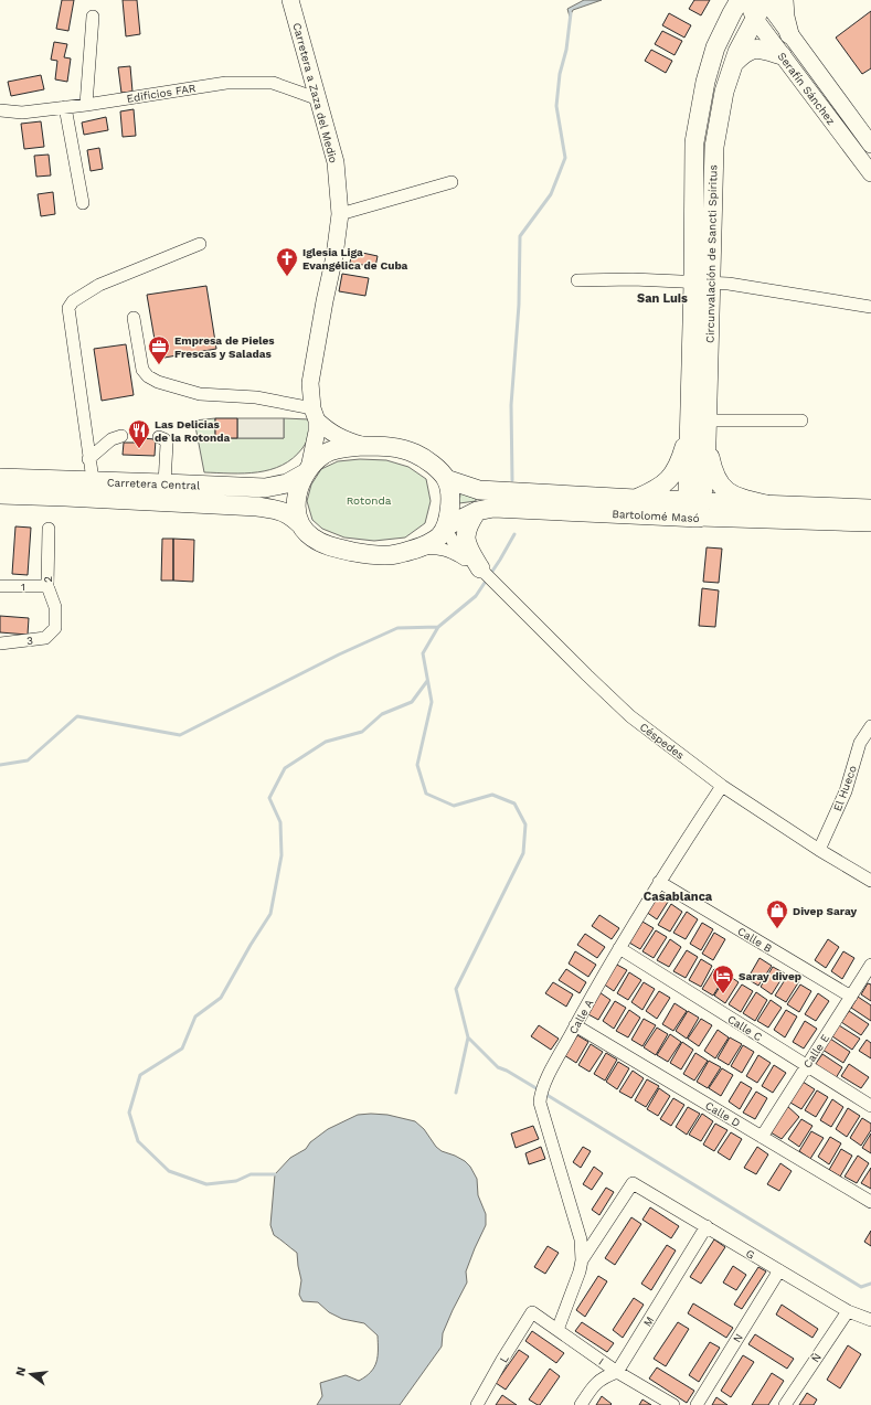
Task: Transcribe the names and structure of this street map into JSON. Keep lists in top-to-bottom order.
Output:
{
  "streets": {
    "highway": ["Circunvalación de Sancti Spíritus", "Carretera Central", "Bartolomé Masó"],
    "main road": ["Serafín Sánchez", "Carretera a Zaza del Medio"],
    "street": [
      "Edificios FAR",
      "2",
      "1",
      "3",
      "Céspedes",
      "El Hueco",
      "Calle B",
      "Calle A",
      "Calle C",
      "Calle E",
      "Calle D",
      "G",
      "M",
      "N",
      "Ñ",
      "L",
      "I"
    ]
  },
  "crossings": [
    ["Serafín Sánchez", "Circunvalación de Sancti Spíritus"],
    ["Edificios FAR", "Carretera a Zaza del Medio"],
    ["Carretera a Zaza del Medio", "Carretera Central"],
    ["Carretera a Zaza del Medio", "Bartolomé Masó"],
    ["Carretera a Zaza del Medio", "Céspedes"],
    ["Circunvalación de Sancti Spíritus", "Bartolomé Masó"],
    ["Carretera Central", "Bartolomé Masó"],
    ["Carretera Central", "Céspedes"],
    ["Bartolomé Masó", "Céspedes"],
    ["2", "1"],
    ["2", "3"],
    ["Céspedes", "El Hueco"],
    ["Céspedes", "Calle A"],
    ["Calle B", "Calle A"],
    ["Calle B", "Calle E"],
    ["Calle A", "Calle C"],
    ["Calle A", "Calle D"],
    ["Calle A", "G"],
    ["Calle C", "Calle E"],
    ["Calle E", "Calle D"],
    ["G", "M"],
    ["G", "N"],
    ["G", "Ñ"],
    ["M", "I"],
    ["L", "I"]
  ],
  "districts": ["San Luis", "Casablanca"],
  "parks": ["Rotonda"],
  "places": {
    "church": ["Iglesia Liga Evangélica de Cuba"],
    "office": ["Empresa de Pieles Frescas y Saladas"],
    "restaurant": ["Las Delicias de la Rotonda"],
    "shop": ["Divep Saray"],
    "hotel": ["Saray divep"]
  },
  "north": "left"
}
